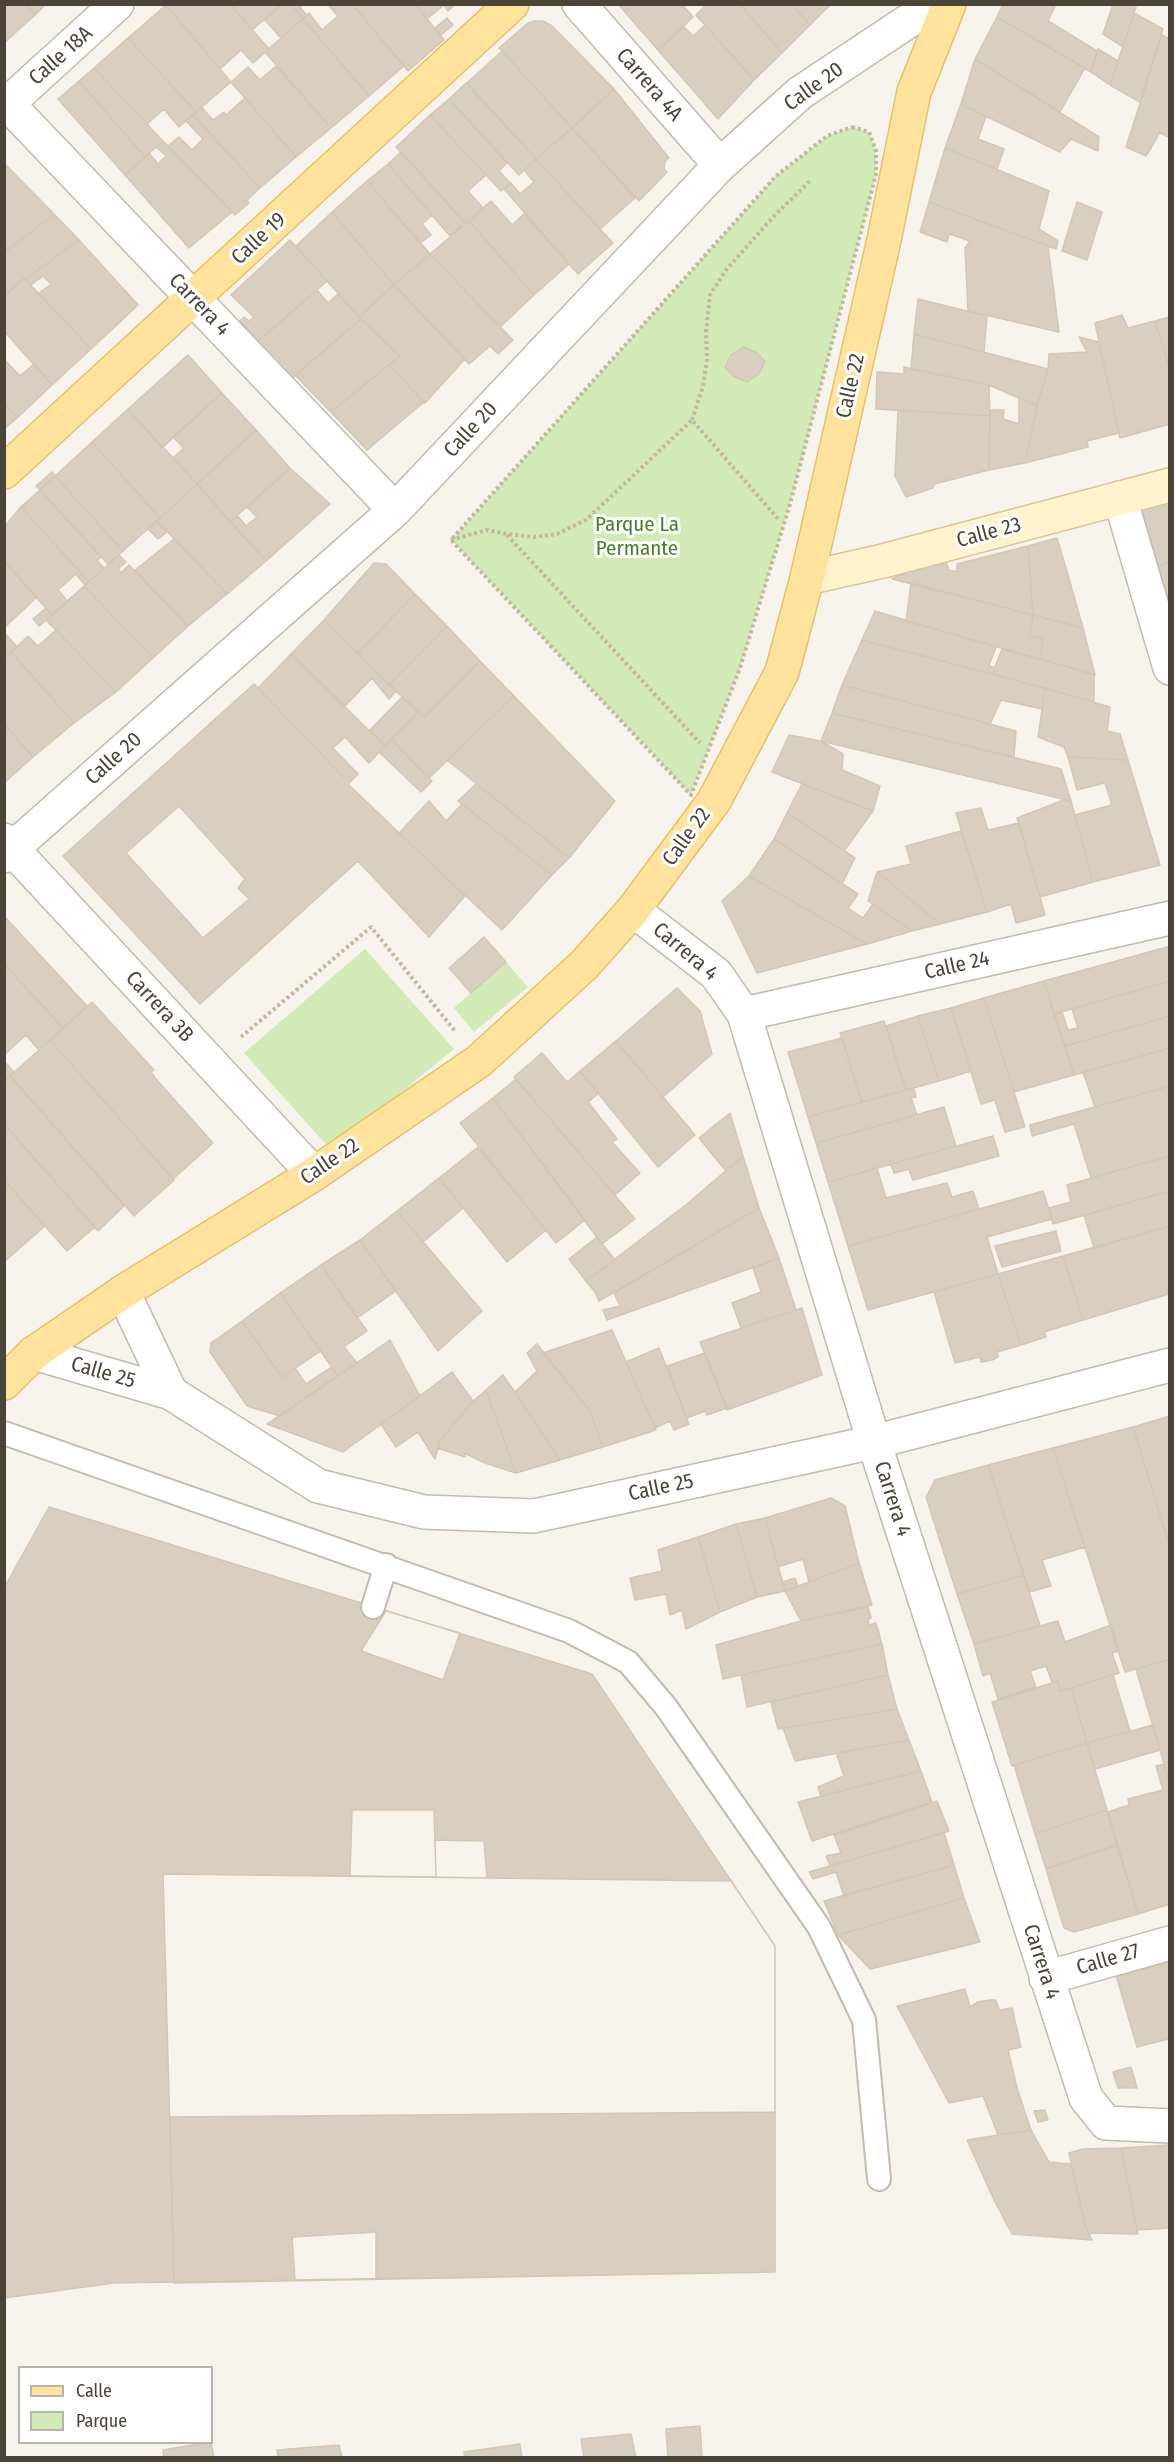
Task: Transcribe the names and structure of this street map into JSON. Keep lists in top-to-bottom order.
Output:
{
  "streets": {
    "main road": ["Calle 19", "Calle 22"],
    "street": [
      "Calle 18A",
      "Carrera 4A",
      "Calle 20",
      "Carrera 4",
      "Calle 23",
      "Calle 24",
      "Carrera 3B",
      "Calle 25",
      "Calle 27"
    ]
  },
  "crossings": [
    ["Calle 18A", "Carrera 4"],
    ["Carrera 4A", "Calle 20"],
    ["Calle 20", "Carrera 4"],
    ["Calle 20", "Carrera 3B"],
    ["Calle 19", "Carrera 4"],
    ["Carrera 4", "Calle 22"],
    ["Carrera 4", "Calle 24"],
    ["Carrera 4", "Calle 25"],
    ["Carrera 4", "Calle 27"],
    ["Calle 22", "Calle 23"],
    ["Calle 22", "Carrera 3B"],
    ["Calle 22", "Calle 25"]
  ],
  "parks": ["Parque La Permante"],
  "legend": ["Calle", "Parque"]
}
